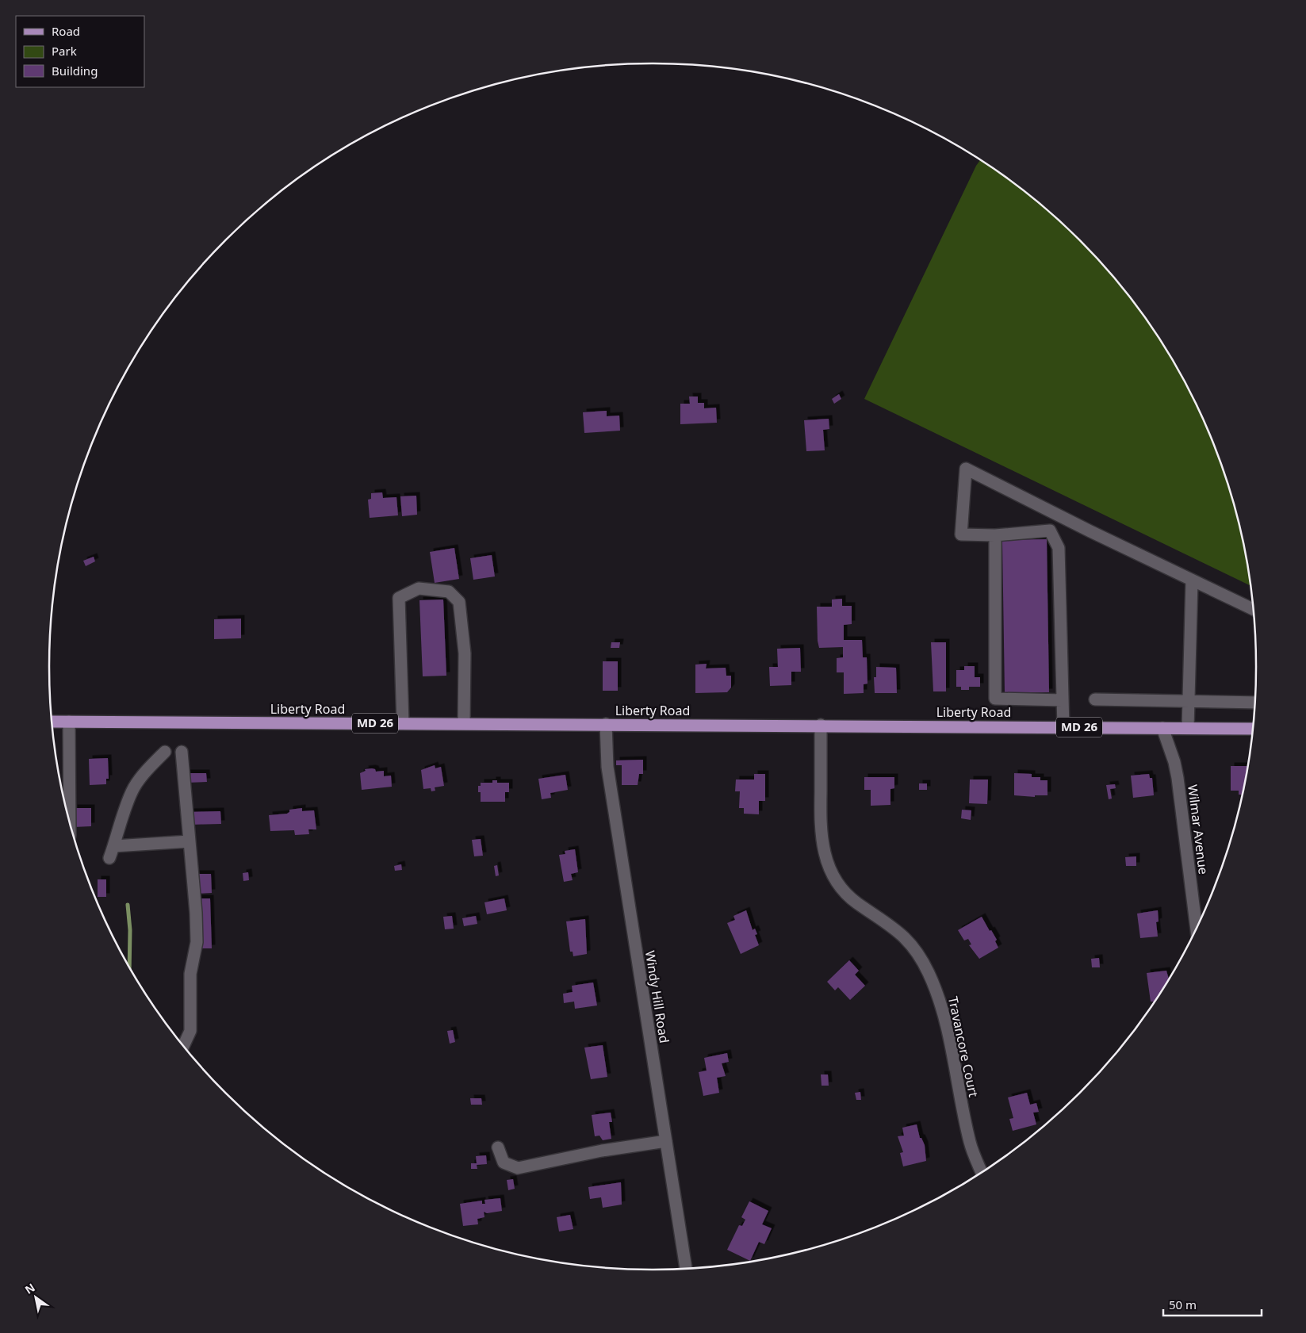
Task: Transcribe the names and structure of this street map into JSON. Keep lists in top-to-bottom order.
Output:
{
  "streets": {
    "main road": ["Liberty Road", "MD 26"],
    "street": ["Wilmar Avenue", "Windy Hill Road", "Travancore Court"]
  },
  "crossings": [
    ["Liberty Road", "Wilmar Avenue"],
    ["Liberty Road", "Windy Hill Road"],
    ["Liberty Road", "Travancore Court"]
  ],
  "legend": ["Road", "Park", "Building"],
  "scale_bar": "50 m",
  "north": "top left"
}
